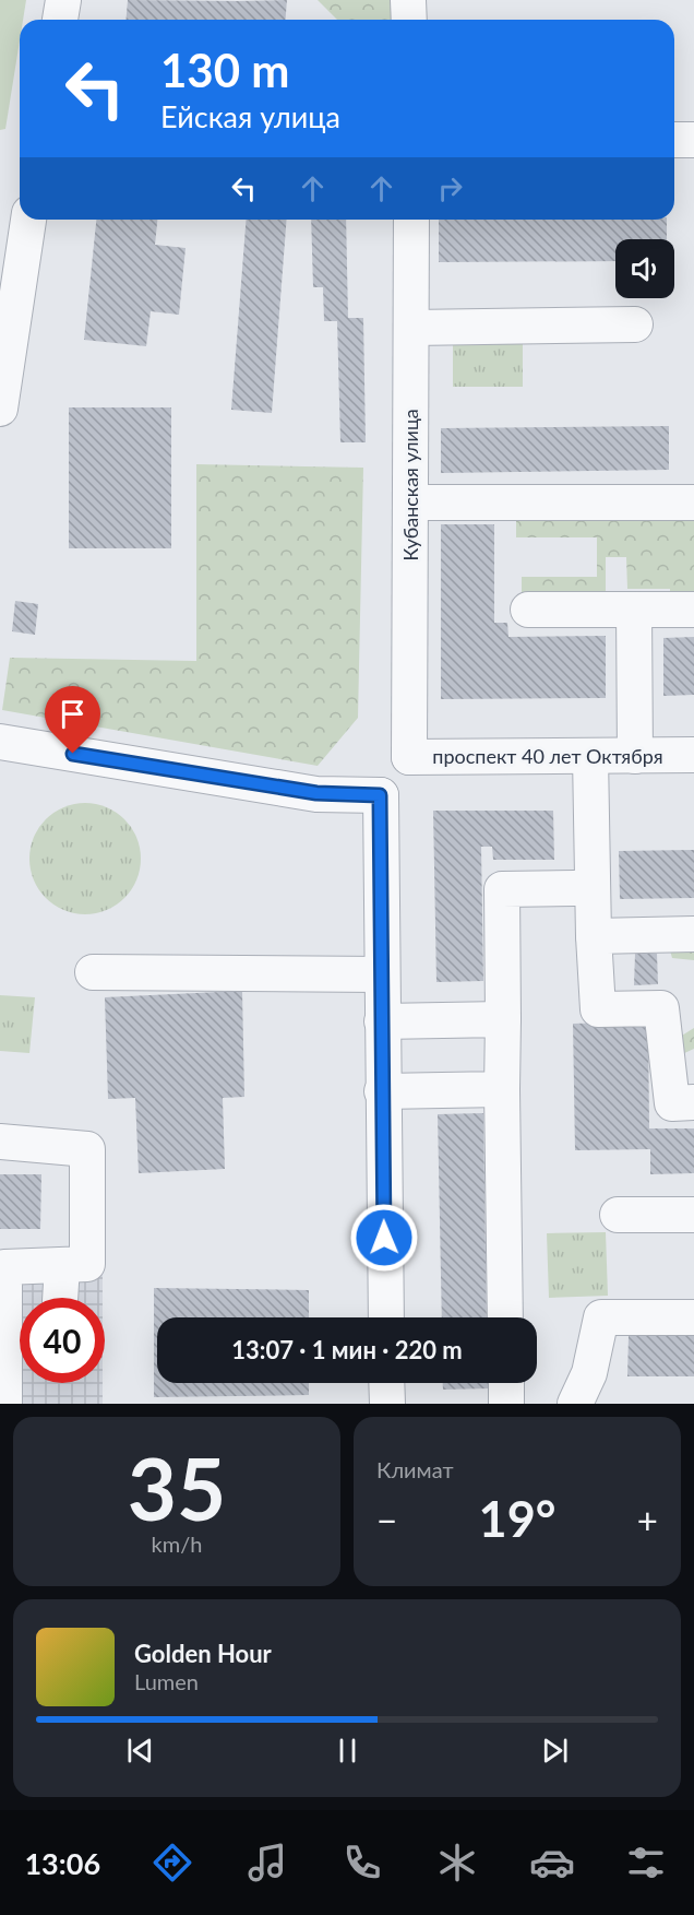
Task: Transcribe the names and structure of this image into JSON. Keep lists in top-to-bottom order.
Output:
{
  "streets": {
    "street": ["Кубанская улица", "проспект 40 лет Октября"]
  },
  "crossings": [
    ["Кубанская улица", "проспект 40 лет Октября"]
  ],
  "page": {
    "turn": ["130 m", "Ейская улица"],
    "limit": "40",
    "trip": "13:07 · 1 мин · 220 m",
    "tile": [
      ["35", "km/h"],
      "Климат"
    ],
    "heat": ["−", "19°", "+"],
    "song": ["Golden Hour", "Lumen"],
    "tabs": "13:06"
  }
}
